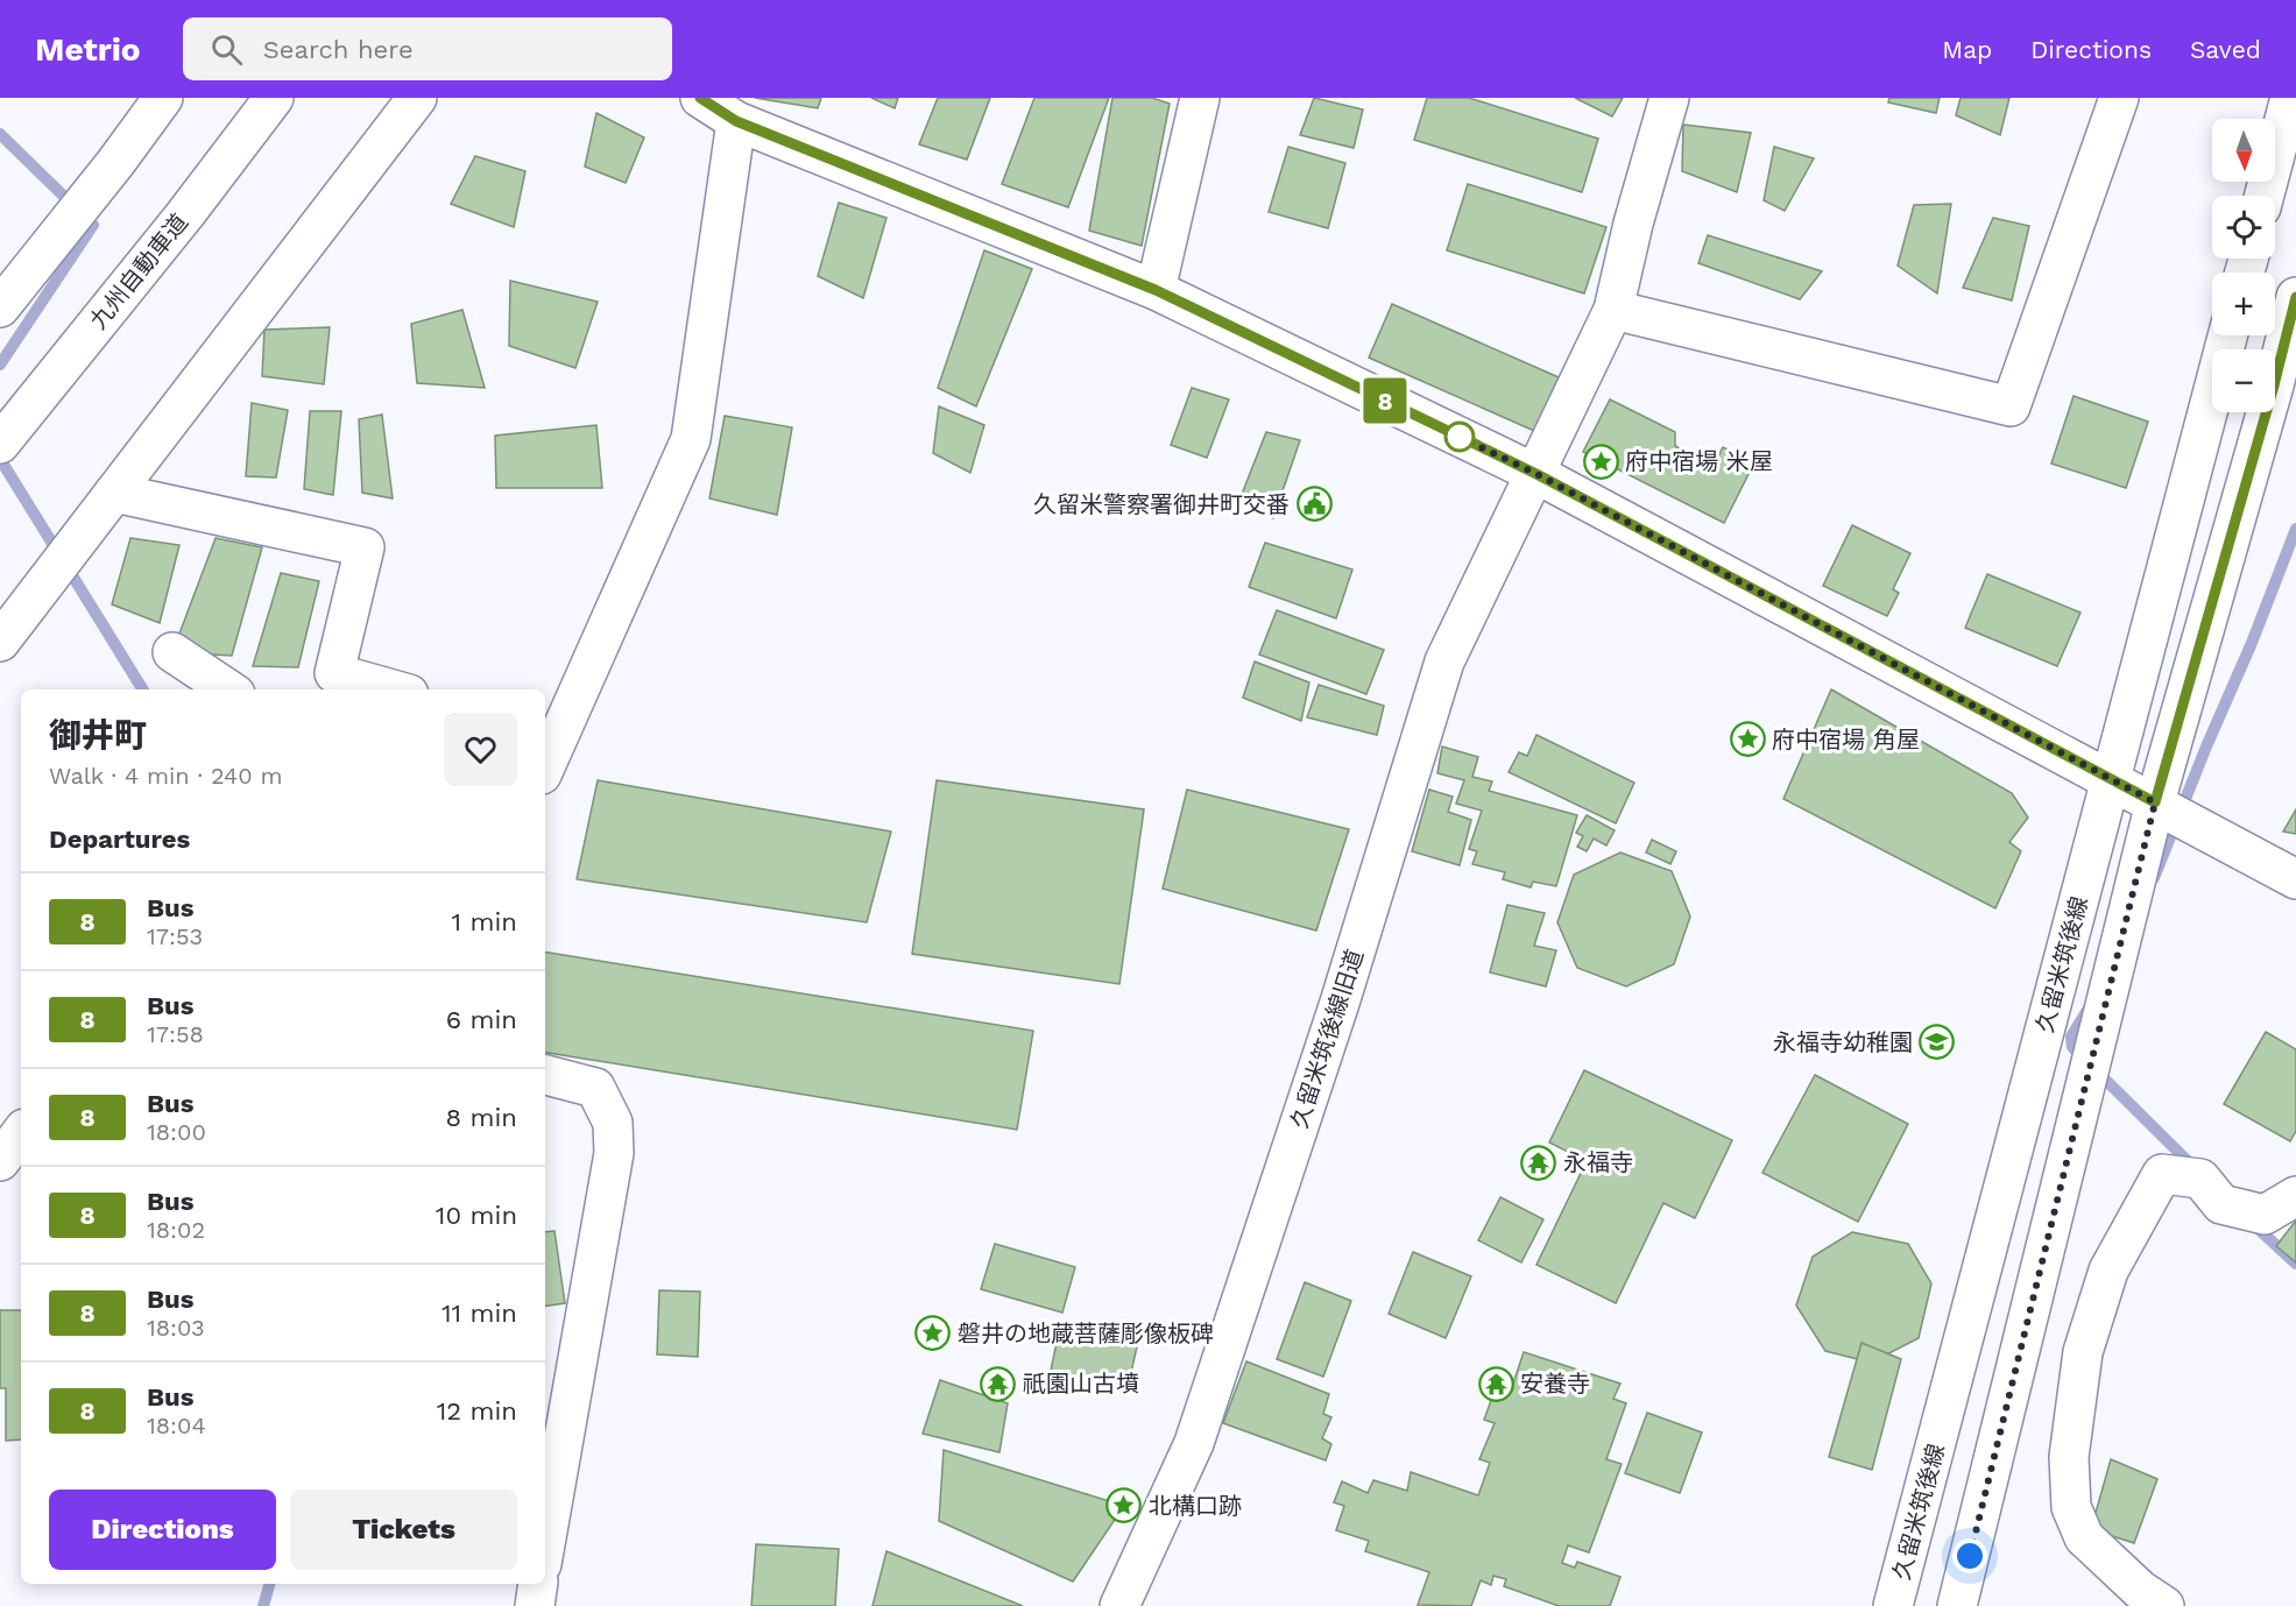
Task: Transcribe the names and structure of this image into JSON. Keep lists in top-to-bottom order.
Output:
{
  "streets": {
    "main road": ["九州自動車道", "久留米筑後線", "久留米筑後線旧道"]
  },
  "places": {
    "place": [
      "府中宿場 米屋",
      "府中宿場 角屋",
      "磐井の地蔵菩薩彫像板碑",
      "北構口跡"
    ],
    "public building": ["久留米警察署御井町交番"],
    "school or university": ["永福寺幼稚園"],
    "temple": ["永福寺", "祇園山古墳", "安養寺"]
  },
  "lines": ["bus line 8"],
  "north": "bottom",
  "page": {
    "header": "Metrio",
    "search": "Search here",
    "nav": ["Map", "Directions", "Saved"],
    "on_map": "8",
    "map_buttons": ["+", "−"],
    "heading": [
      ["御井町", "Walk · 4 min · 240 m"],
      "Departures"
    ],
    "list": [
      {
        "mark": "8",
        "name": "Bus",
        "note": "17:53",
        "value": "1 min"
      },
      {
        "mark": "8",
        "name": "Bus",
        "note": "17:58",
        "value": "6 min"
      },
      {
        "mark": "8",
        "name": "Bus",
        "note": "18:00",
        "value": "8 min"
      },
      {
        "mark": "8",
        "name": "Bus",
        "note": "18:02",
        "value": "10 min"
      },
      {
        "mark": "8",
        "name": "Bus",
        "note": "18:03",
        "value": "11 min"
      },
      {
        "mark": "8",
        "name": "Bus",
        "note": "18:04",
        "value": "12 min"
      }
    ],
    "buttons": ["Directions", "Tickets"]
  }
}
